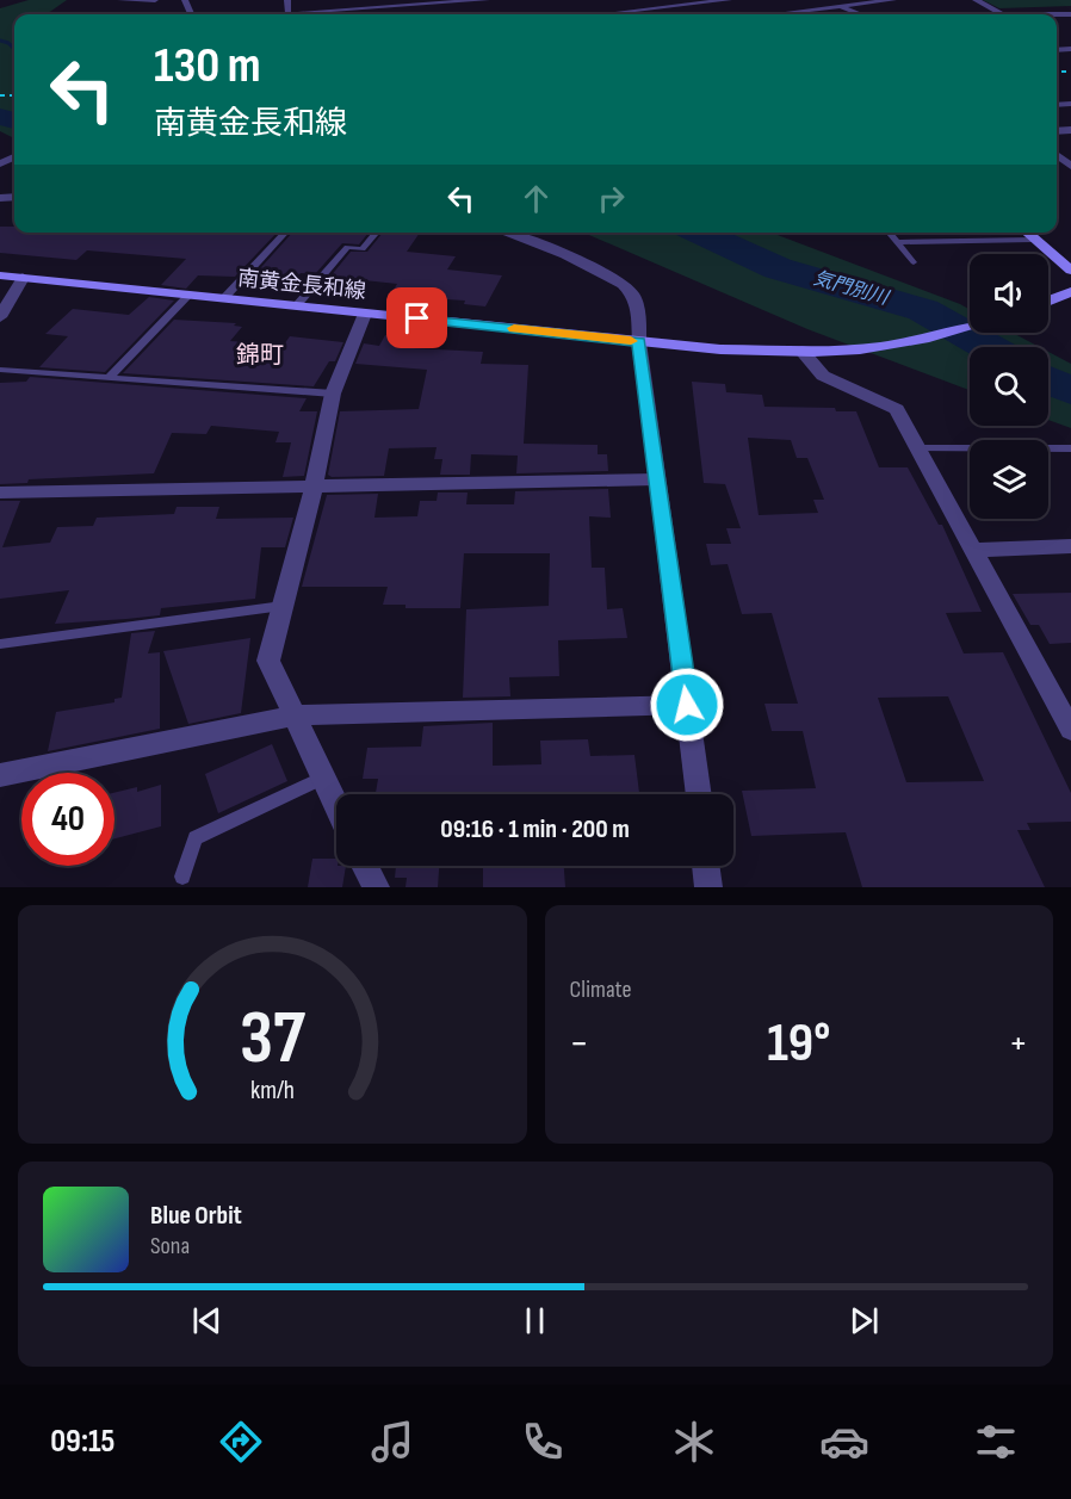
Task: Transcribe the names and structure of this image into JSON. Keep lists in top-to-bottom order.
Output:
{
  "streets": {
    "main road": ["南黄金長和線"]
  },
  "districts": ["錦町"],
  "water": ["気門別川"],
  "page": {
    "turn": ["130 m", "南黄金長和線"],
    "limit": "40",
    "trip": "09:16 · 1 min · 200 m",
    "tile": "Climate",
    "heat": ["−", "19°", "+"],
    "song": ["Blue Orbit", "Sona"],
    "tabs": "09:15",
    "gauge": ["37", "km/h"]
  }
}
